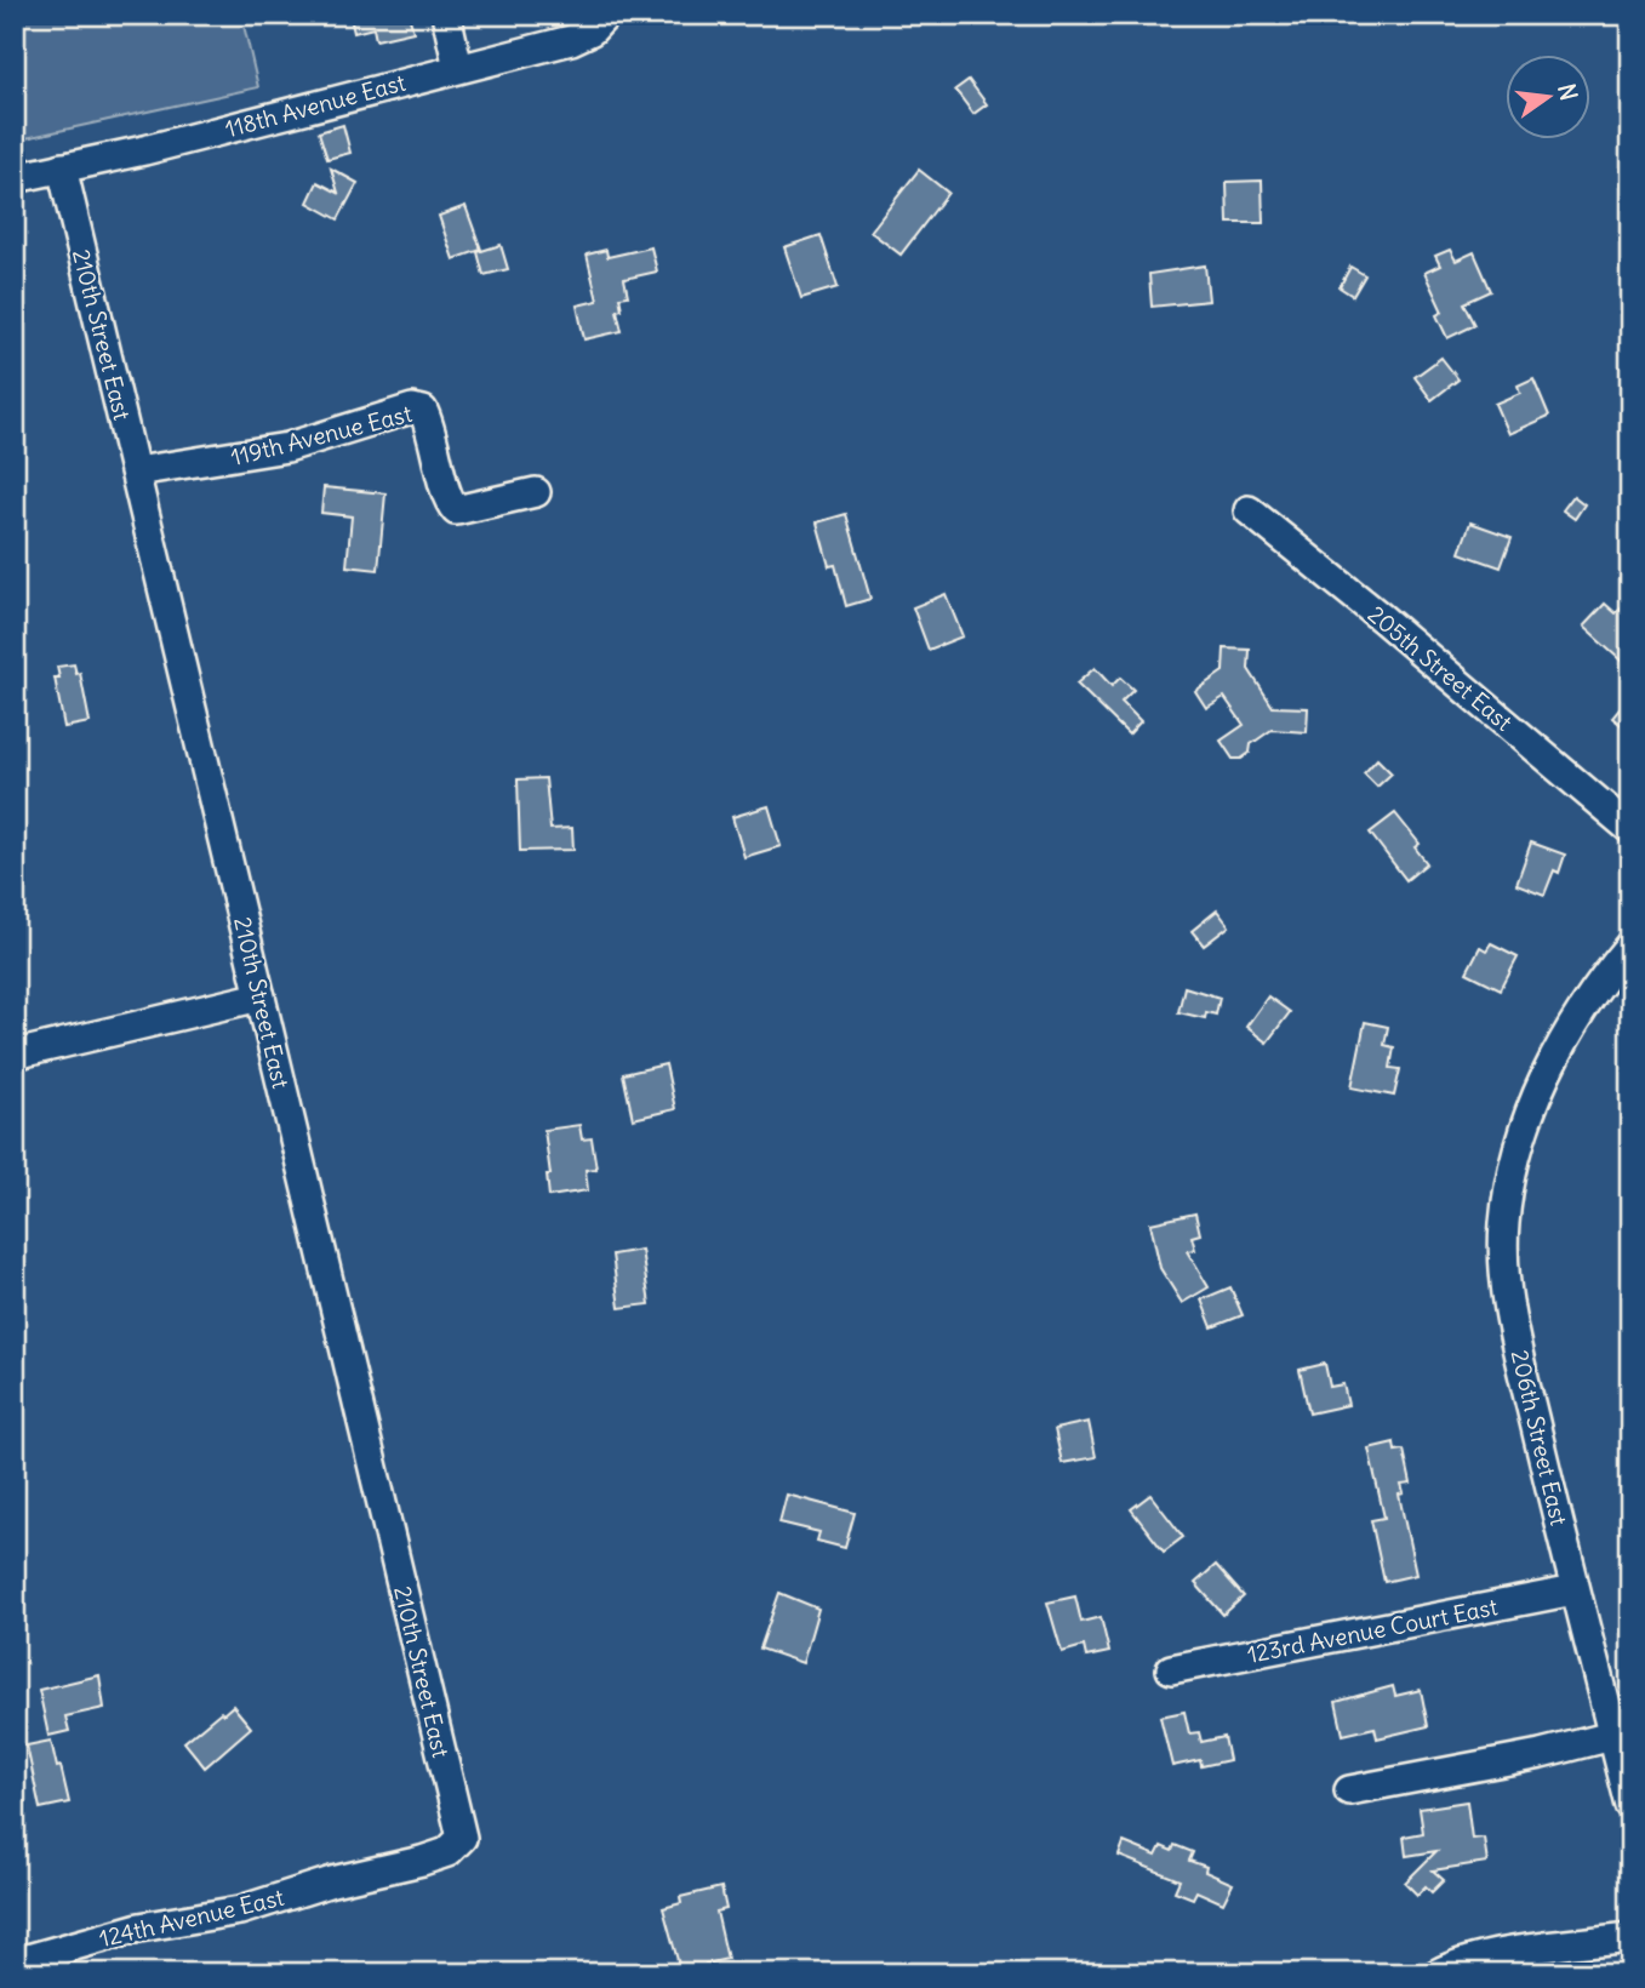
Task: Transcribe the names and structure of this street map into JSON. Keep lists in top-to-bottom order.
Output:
{
  "streets": {
    "street": [
      "118th Avenue East",
      "210th Street East",
      "119th Avenue East",
      "205th Street East",
      "206th Street East",
      "123rd Avenue Court East",
      "124th Avenue East"
    ]
  },
  "crossings": [
    ["118th Avenue East", "210th Street East"],
    ["210th Street East", "119th Avenue East"],
    ["210th Street East", "124th Avenue East"],
    ["206th Street East", "123rd Avenue Court East"]
  ],
  "north": "right"
}
